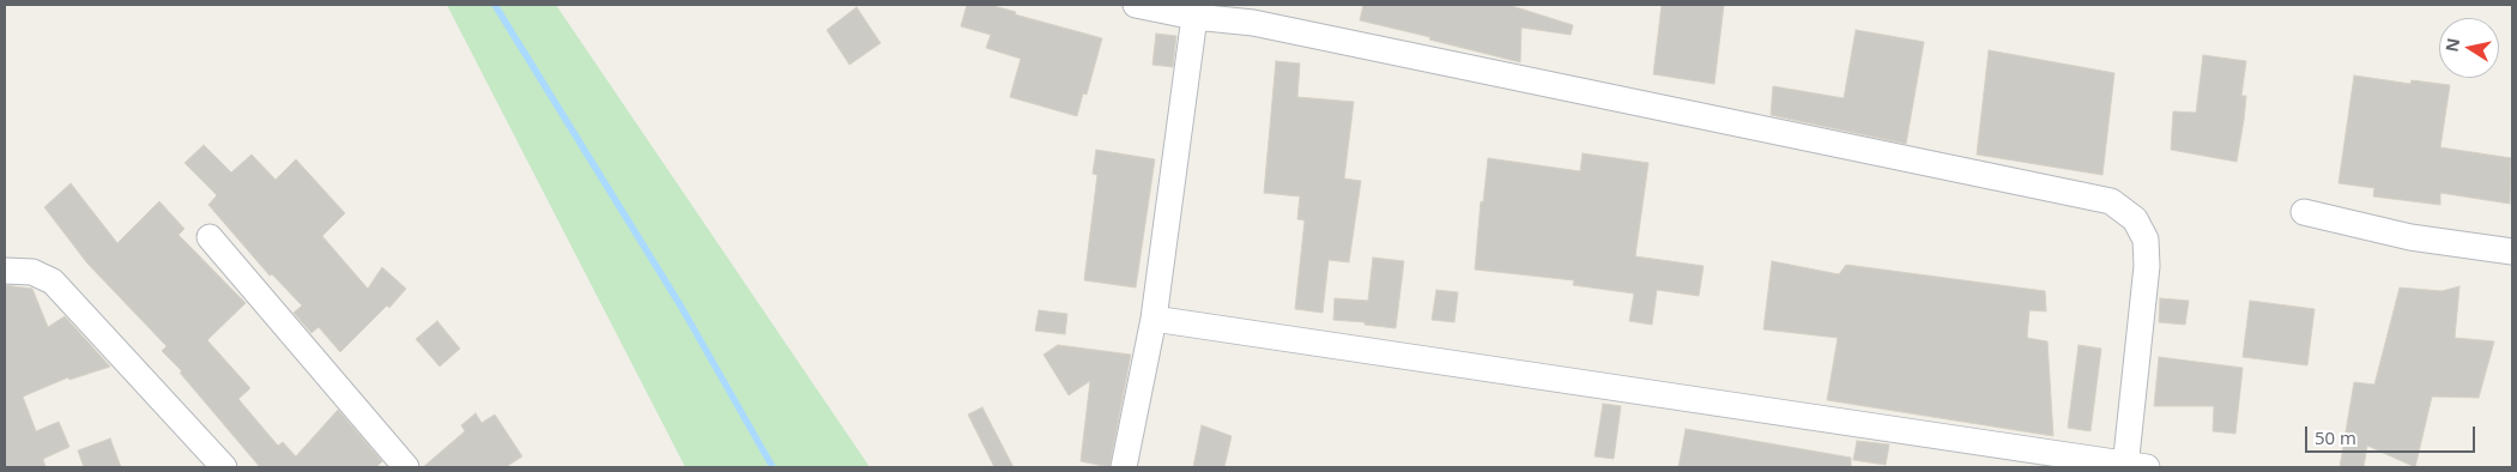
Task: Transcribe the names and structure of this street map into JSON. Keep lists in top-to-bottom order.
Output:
{
  "scale_bar": "50 m",
  "north": "left"
}
